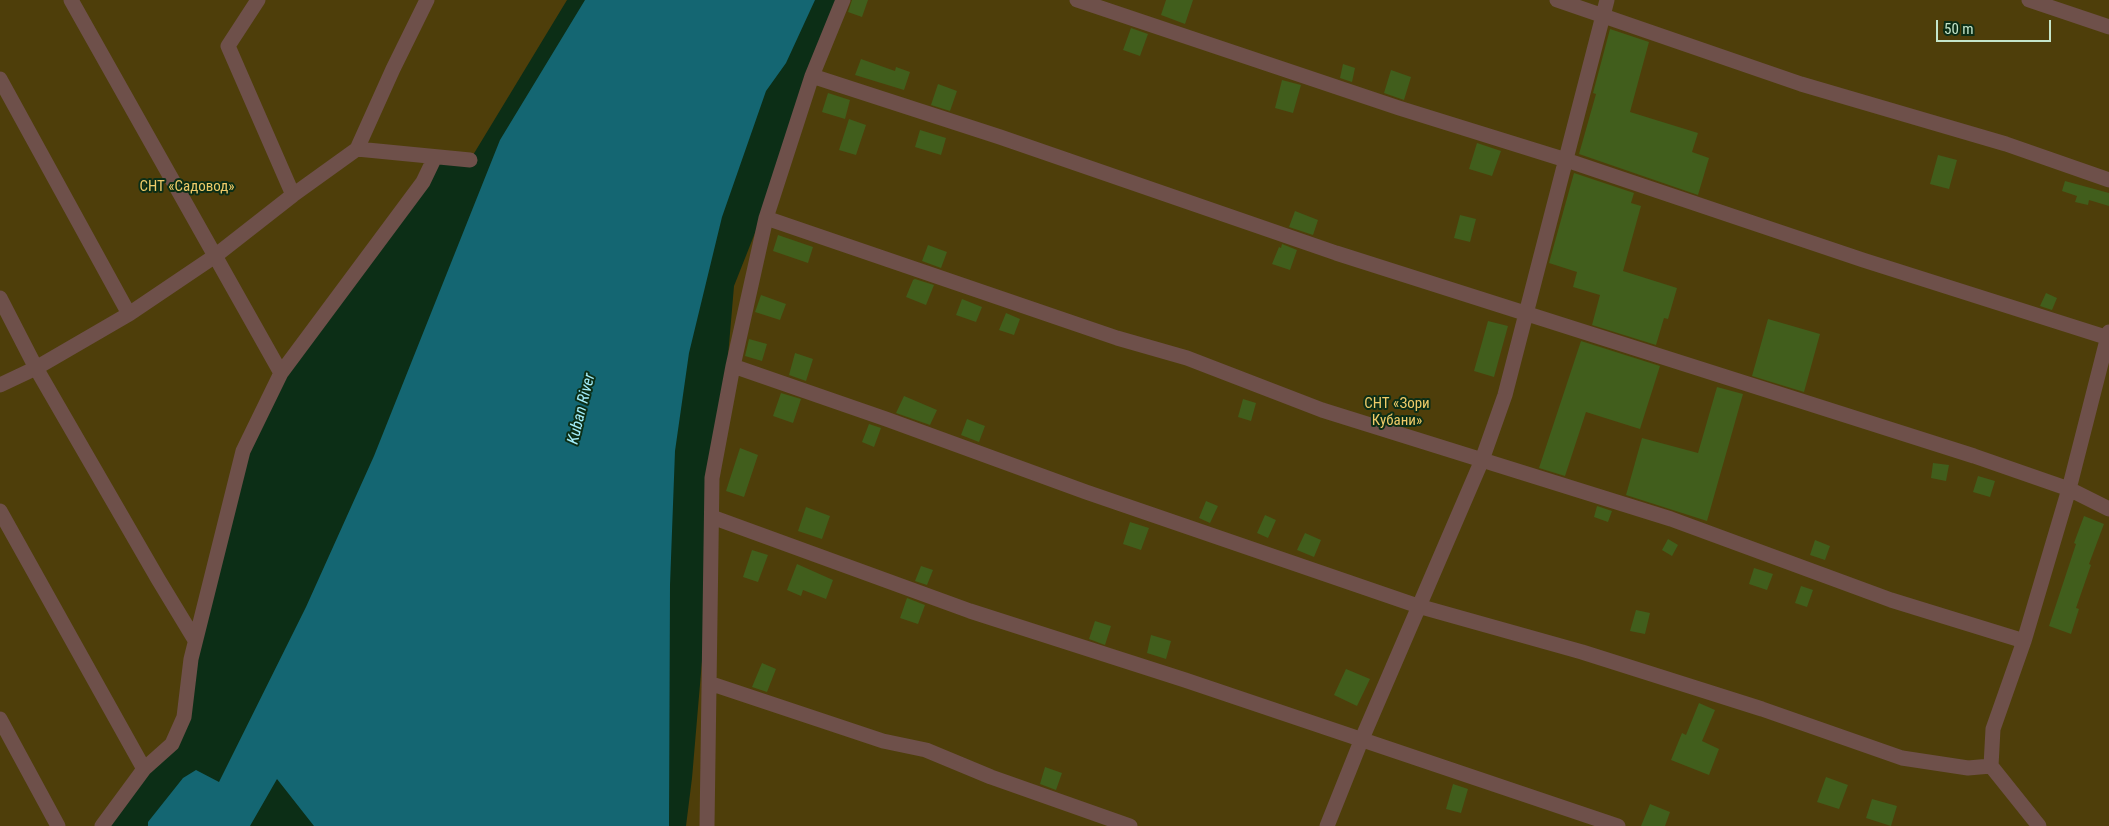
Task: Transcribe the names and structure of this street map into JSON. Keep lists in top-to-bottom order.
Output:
{
  "water": ["Kuban River"],
  "parks": ["СНТ «Садовод»", "СНТ «Зори Кубани»"],
  "scale_bar": "50 m"
}
